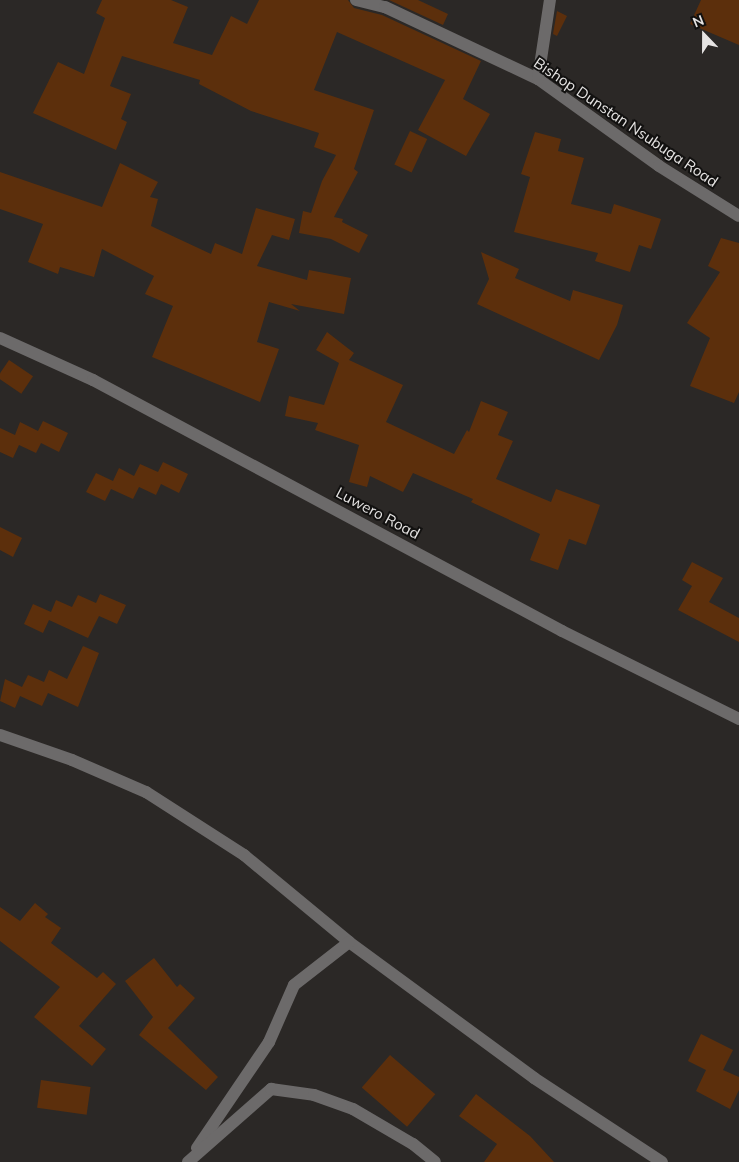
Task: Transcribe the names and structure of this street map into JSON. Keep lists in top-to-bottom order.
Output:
{
  "streets": {
    "street": ["Bishop Dunstan Nsubuga Road", "Luwero Road"]
  },
  "north": "top"
}
